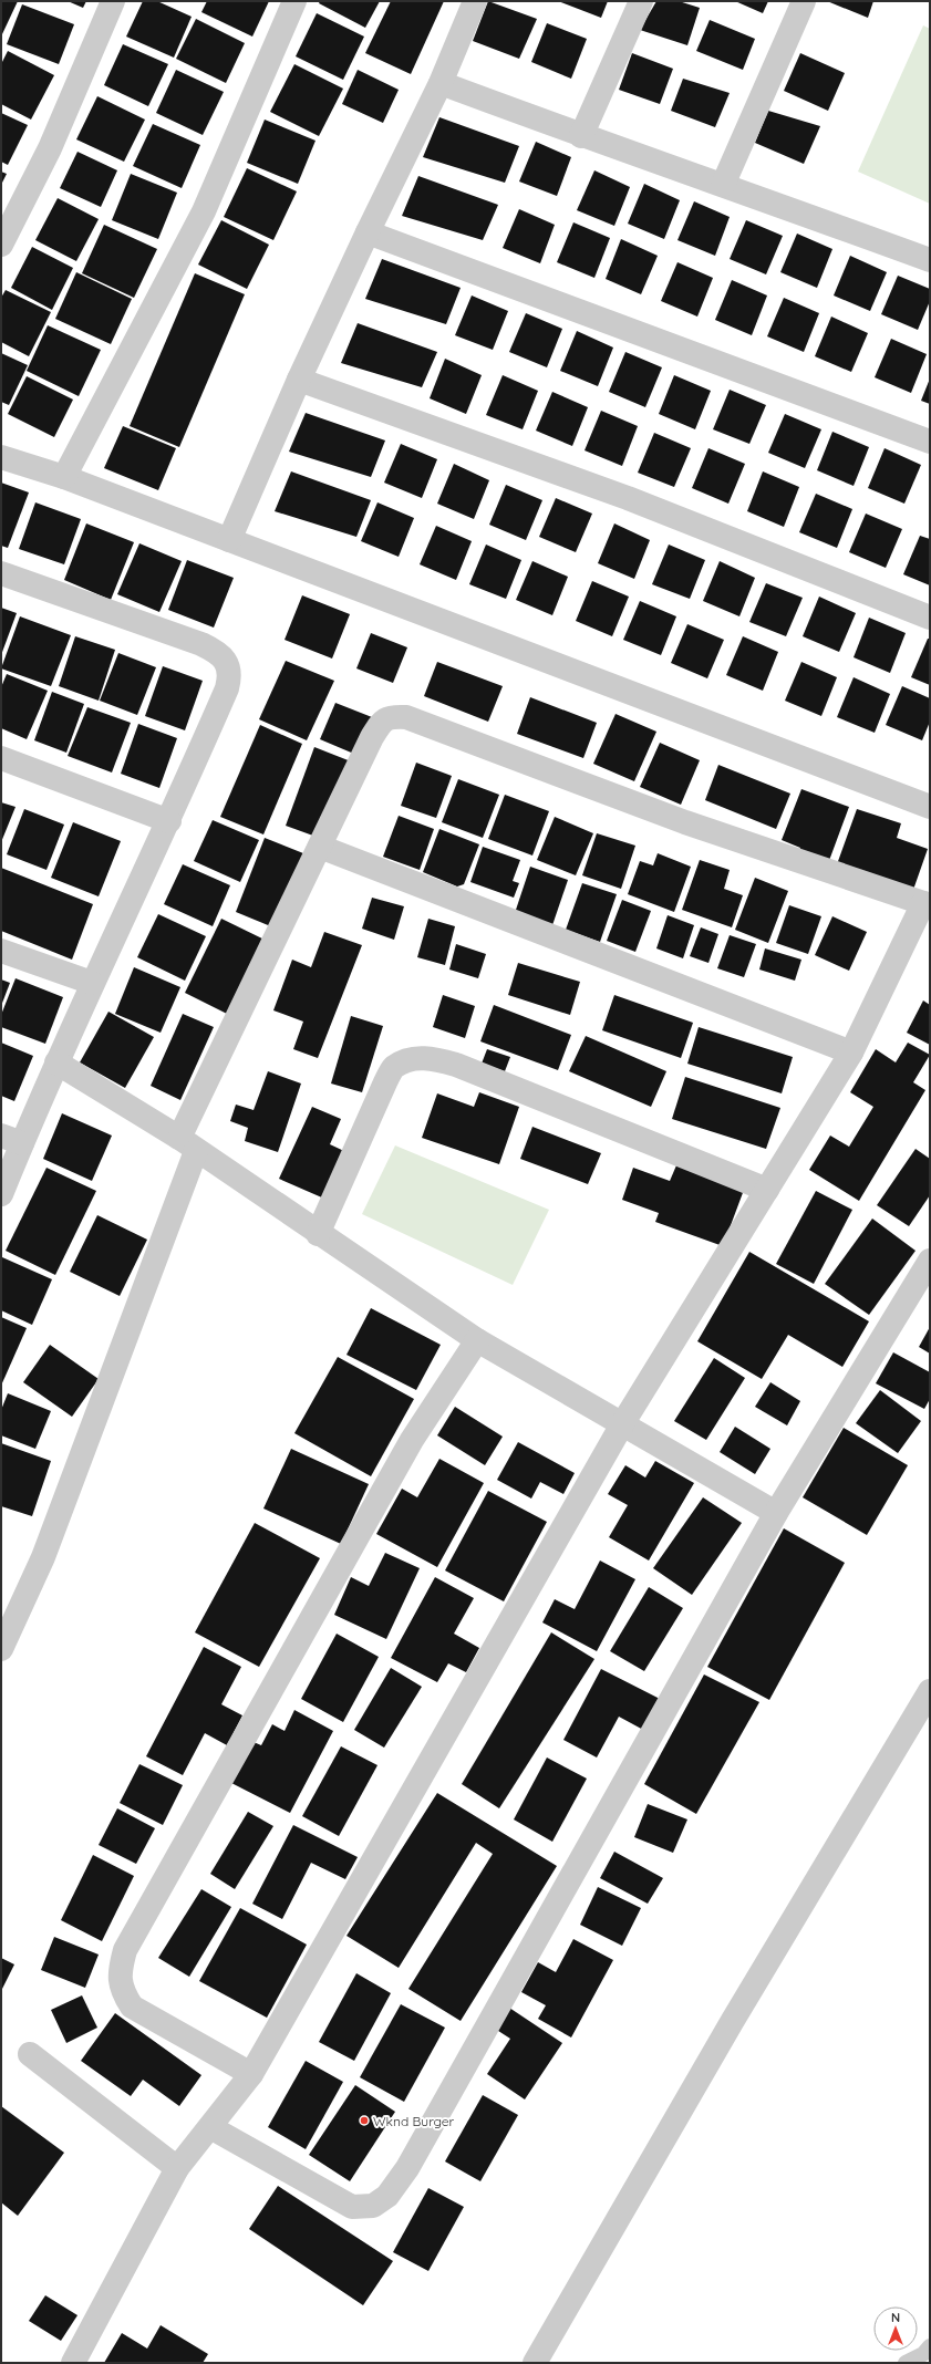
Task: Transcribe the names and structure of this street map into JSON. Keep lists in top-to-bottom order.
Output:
{
  "places": ["Wknd Burger"],
  "north": "top"
}
